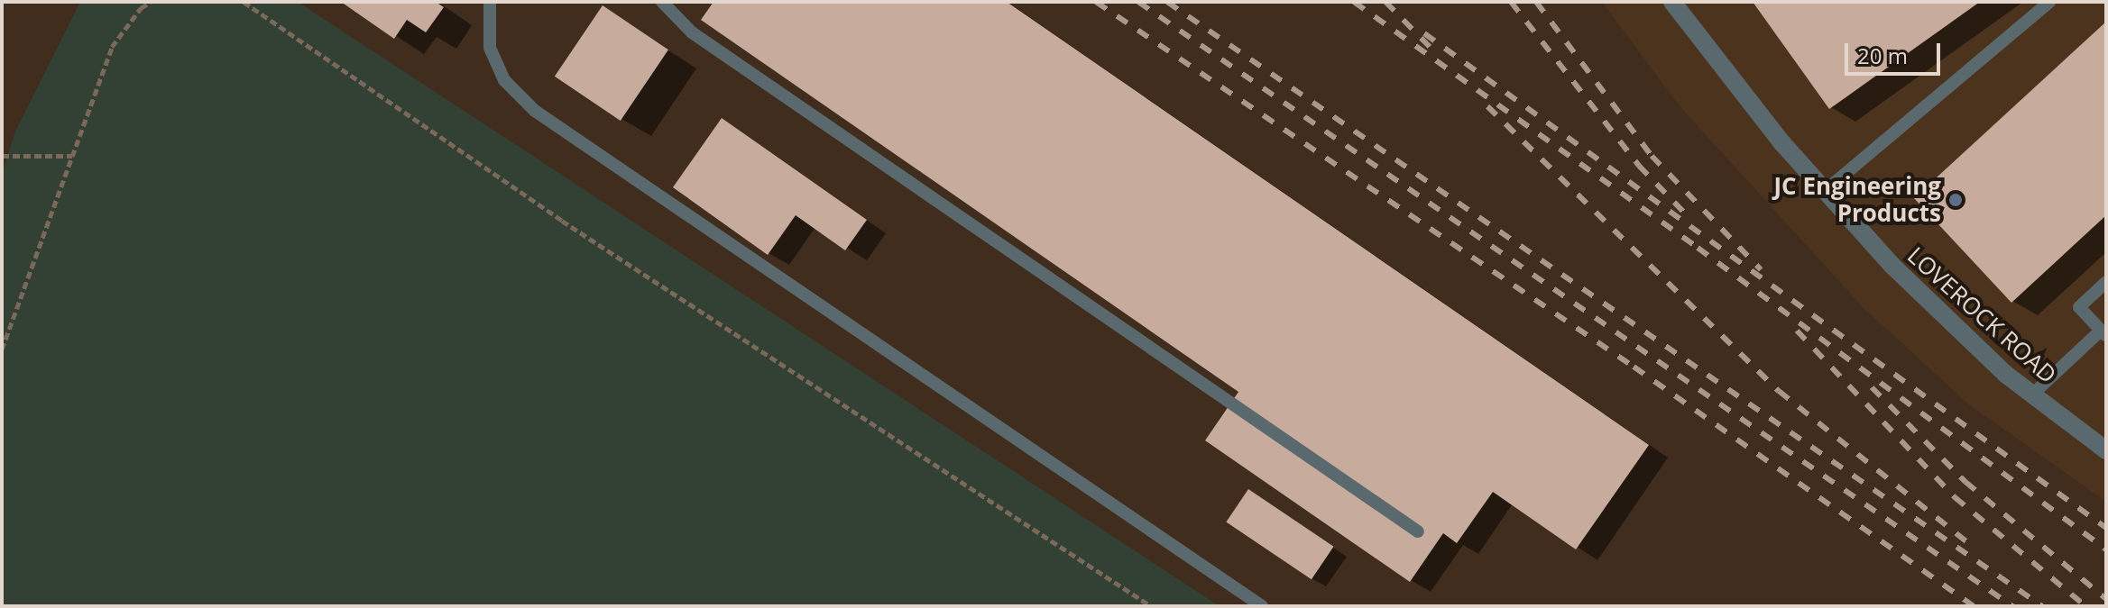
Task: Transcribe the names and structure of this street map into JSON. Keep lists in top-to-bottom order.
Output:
{
  "streets": {
    "street": ["LOVEROCK ROAD"]
  },
  "places": ["JC Engineering Products"],
  "scale_bar": "20 m"
}
